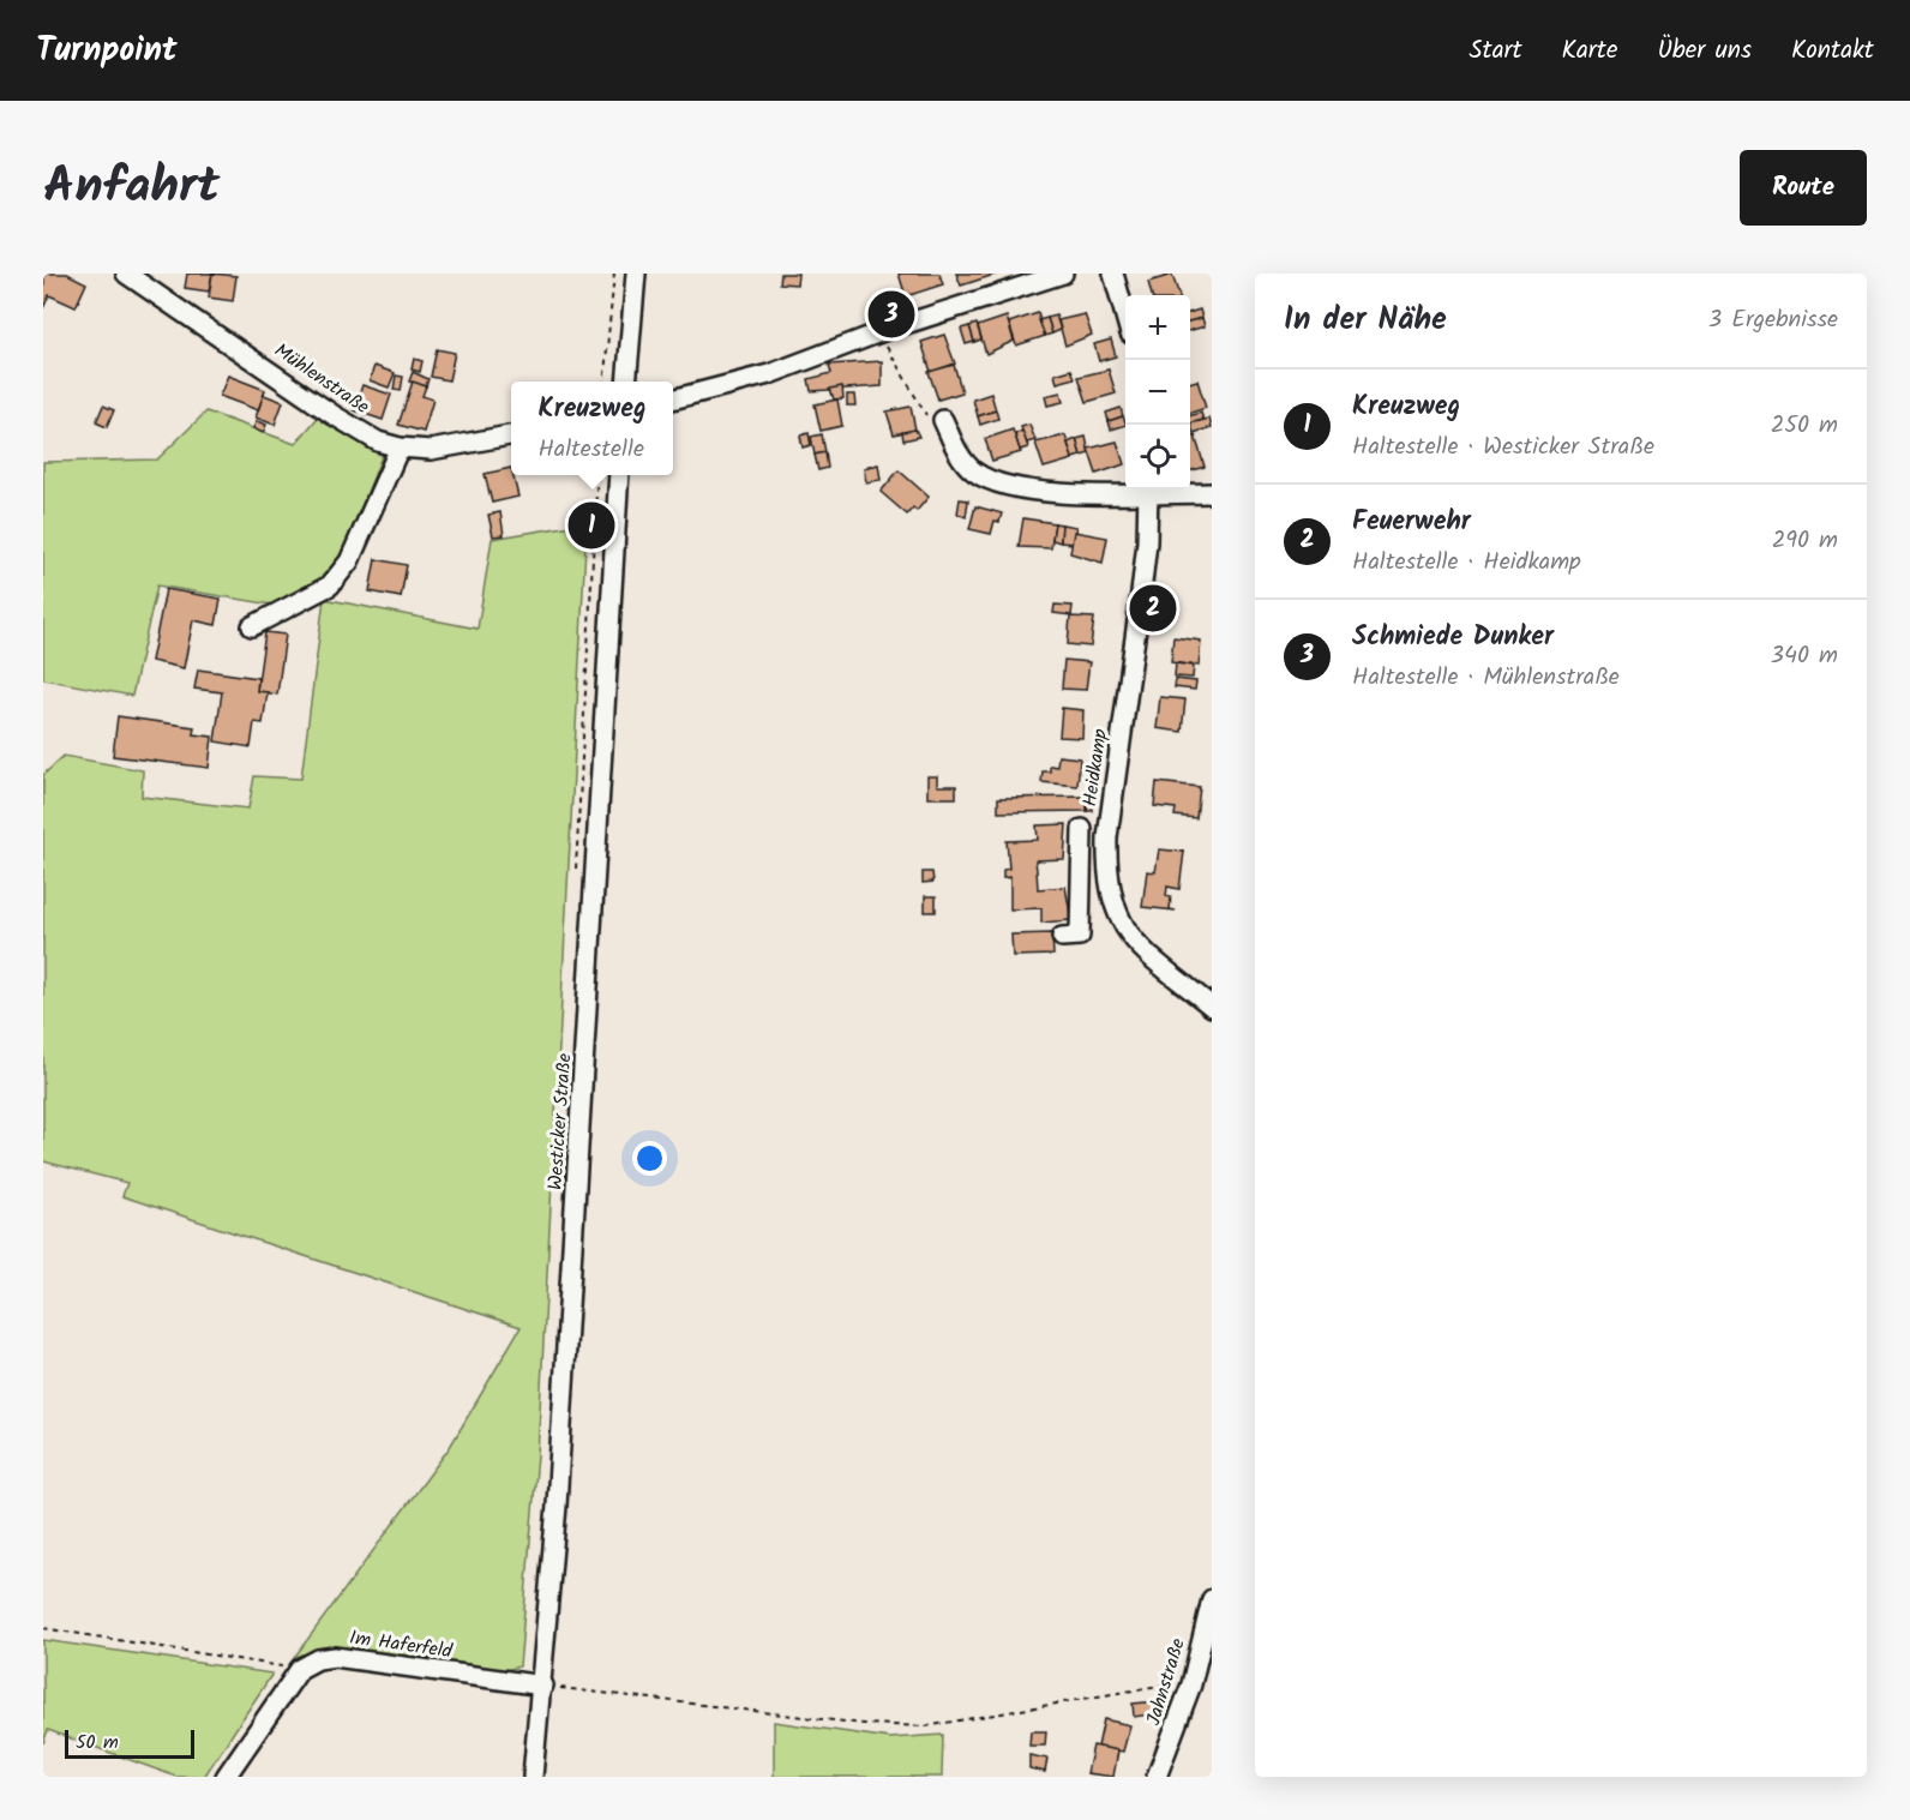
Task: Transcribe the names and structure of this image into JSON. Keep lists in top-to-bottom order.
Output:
{
  "streets": {
    "street": [
      "Mühlenstraße",
      "Heidkamp",
      "Westicker Straße",
      "Im Haferfeld",
      "Jahnstraße"
    ]
  },
  "crossings": [
    ["Westicker Straße", "Im Haferfeld"]
  ],
  "scale_bar": "50 m",
  "page": {
    "header": "Turnpoint",
    "nav": [
      "Start",
      "Karte",
      "Über uns",
      "Kontakt"
    ],
    "title": "Anfahrt",
    "buttons": "Route",
    "heading": ["In der Nähe", "3 Ergebnisse"],
    "pins": ["3", "1", "2"],
    "map_buttons": ["+", "−"],
    "list": [
      {
        "mark": "1",
        "name": "Kreuzweg",
        "note": "Haltestelle · Westicker Straße",
        "value": "250 m"
      },
      {
        "mark": "2",
        "name": "Feuerwehr",
        "note": "Haltestelle · Heidkamp",
        "value": "290 m"
      },
      {
        "mark": "3",
        "name": "Schmiede Dunker",
        "note": "Haltestelle · Mühlenstraße",
        "value": "340 m"
      }
    ],
    "popup": ["Kreuzweg", "Haltestelle"],
    "scale": "50 m"
  }
}
